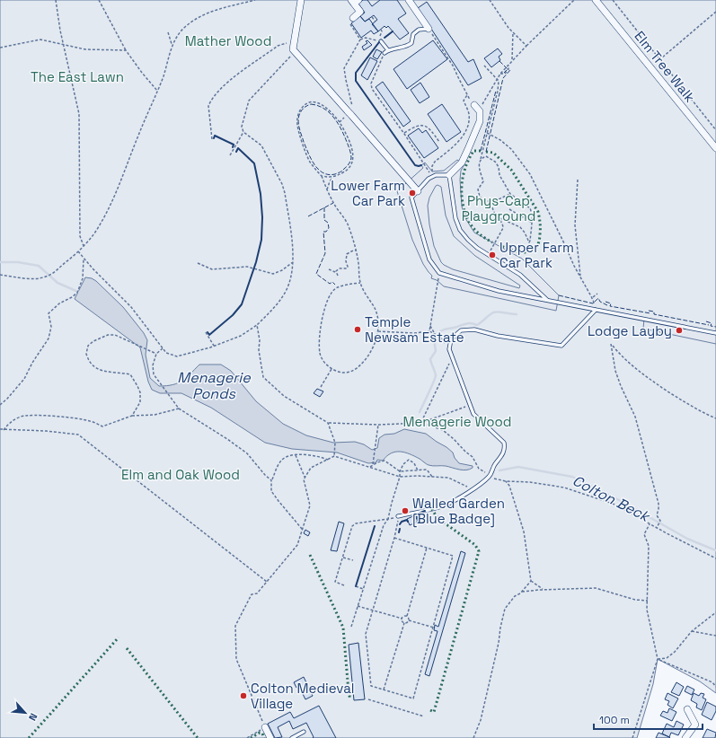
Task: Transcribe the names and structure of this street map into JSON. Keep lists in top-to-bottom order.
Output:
{
  "streets": {
    "street": ["Elm Tree Walk"]
  },
  "water": ["Menagerie Ponds", "Colton Beck"],
  "parks": [
    "Mather Wood",
    "The East Lawn",
    "Phys-Cap Playground",
    "Menagerie Wood",
    "Elm and Oak Wood"
  ],
  "places": [
    "Lower Farm Car Park",
    "Upper Farm Car Park",
    "Temple Newsam Estate",
    "Lodge Layby",
    "Walled Garden [Blue Badge]",
    "Colton Medieval Village"
  ],
  "scale_bar": "100 m",
  "north": "bottom right"
}
